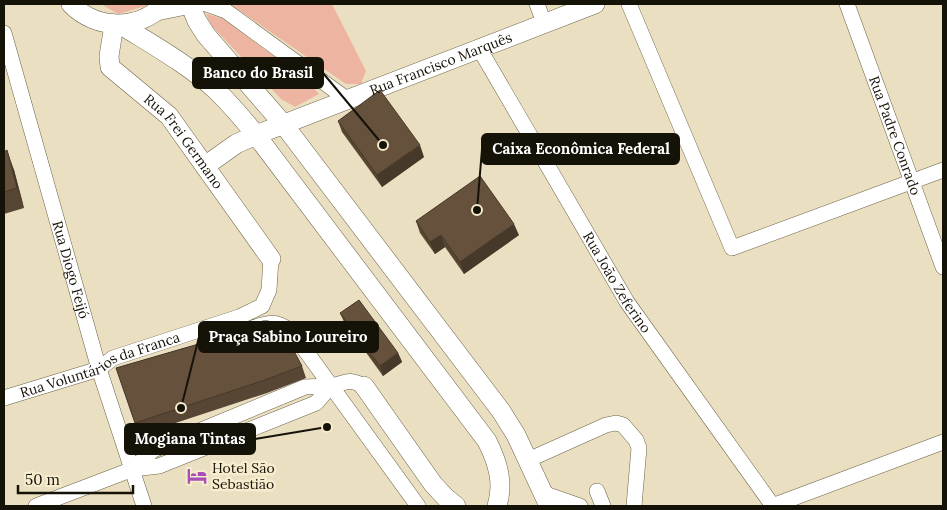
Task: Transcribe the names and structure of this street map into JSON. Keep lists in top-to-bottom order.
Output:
{
  "streets": {
    "main road": ["Rua Francisco Marquês", "Rua Frei Germano"],
    "street": [
      "Rua Padre Conrado",
      "Rua Diogo Feijó",
      "Rua João Zeferino",
      "Rua Voluntários da Franca"
    ]
  },
  "crossings": [
    ["Rua Francisco Marquês", "Rua Frei Germano"],
    ["Rua Francisco Marquês", "Rua João Zeferino"],
    ["Rua Diogo Feijó", "Rua Voluntários da Franca"]
  ],
  "places": {
    "other": [
      "Banco do Brasil",
      "Caixa Econômica Federal",
      "Praça Sabino Loureiro",
      "Mogiana Tintas"
    ],
    "hotel": ["Hotel São Sebastião"]
  },
  "scale_bar": "50 m"
}
